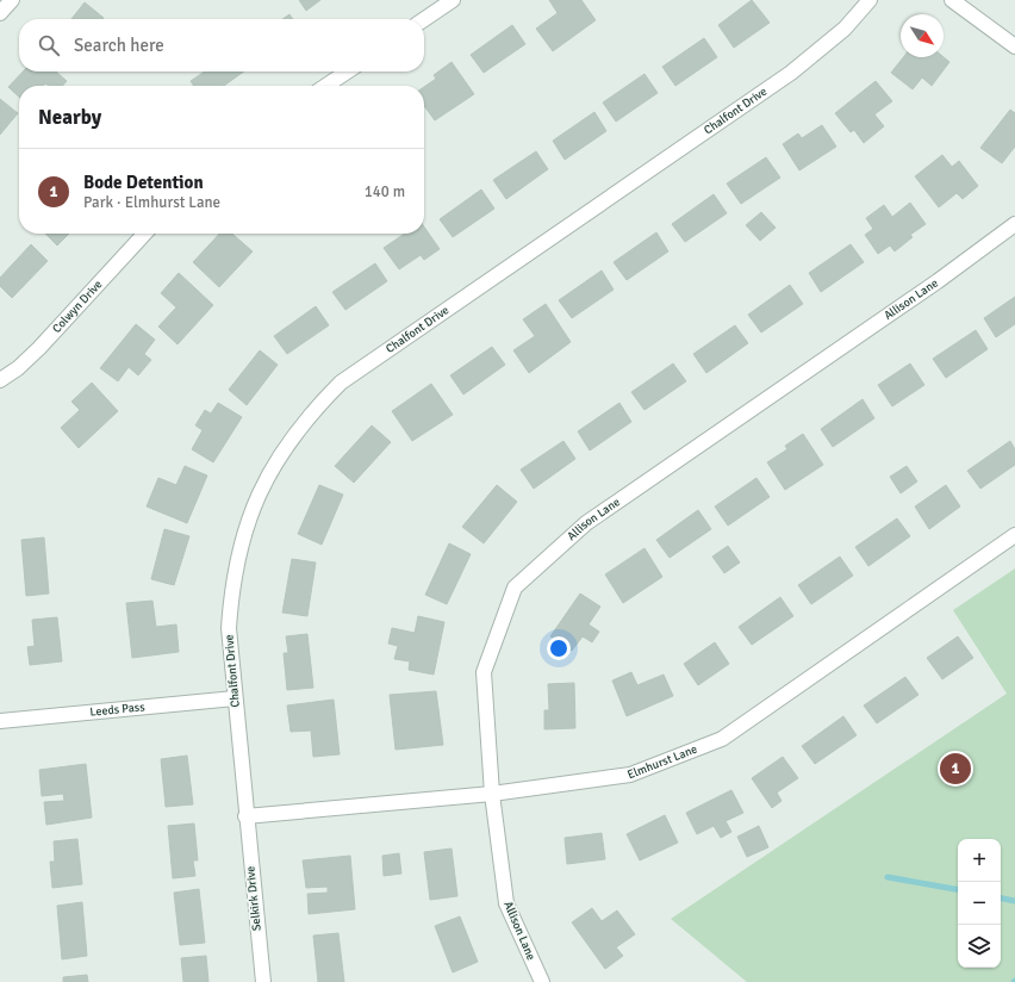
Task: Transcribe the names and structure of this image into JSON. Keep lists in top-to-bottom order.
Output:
{
  "streets": {
    "street": [
      "Chalfont Drive",
      "Allison Lane",
      "Colwyn Drive",
      "Leeds Pass",
      "Elmhurst Lane",
      "Selkirk Drive"
    ]
  },
  "crossings": [
    ["Chalfont Drive", "Leeds Pass"],
    ["Chalfont Drive", "Elmhurst Lane"],
    ["Chalfont Drive", "Selkirk Drive"],
    ["Allison Lane", "Elmhurst Lane"],
    ["Elmhurst Lane", "Selkirk Drive"]
  ],
  "north": "bottom right",
  "page": {
    "search": "Search here",
    "heading": "Nearby",
    "list": [
      {
        "mark": "1",
        "name": "Bode Detention",
        "note": "Park · Elmhurst Lane",
        "value": "140 m"
      }
    ],
    "pins": "1",
    "map_buttons": ["+", "−"]
  }
}
